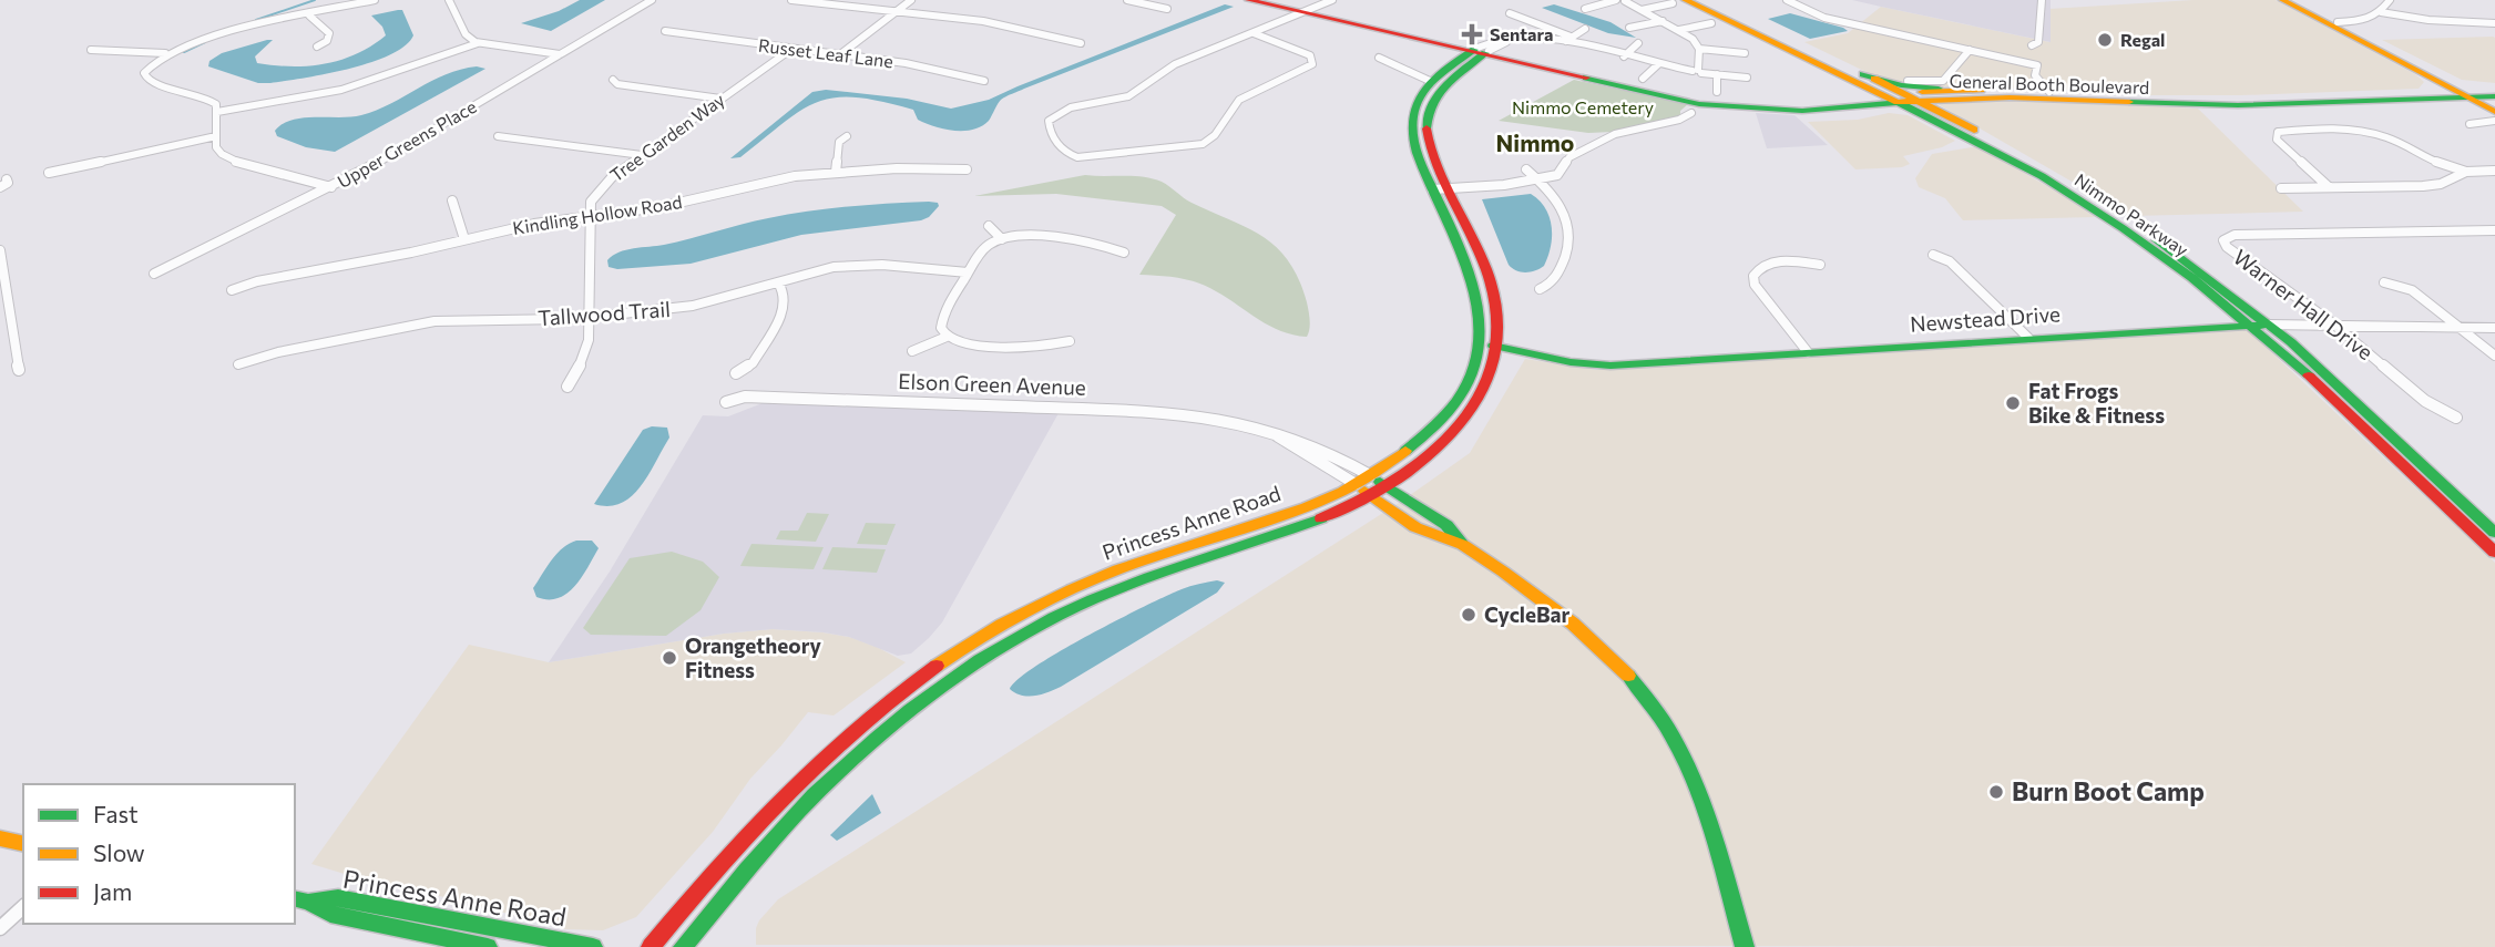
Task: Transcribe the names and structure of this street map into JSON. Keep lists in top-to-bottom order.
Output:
{
  "streets": {
    "main road": [
      "General Booth Boulevard",
      "Nimmo Parkway",
      "Newstead Drive",
      "Elson Green Avenue",
      "Princess Anne Road"
    ],
    "street": [
      "Russet Leaf Lane",
      "Tree Garden Way",
      "Upper Greens Place",
      "Kindling Hollow Road",
      "Warner Hall Drive",
      "Tallwood Trail"
    ]
  },
  "crossings": [
    ["Russet Leaf Lane", "Tree Garden Way"],
    ["General Booth Boulevard", "Nimmo Parkway"],
    ["General Booth Boulevard", "Princess Anne Road"],
    ["Tree Garden Way", "Kindling Hollow Road"],
    ["Tree Garden Way", "Tallwood Trail"],
    ["Nimmo Parkway", "Newstead Drive"],
    ["Warner Hall Drive", "Newstead Drive"],
    ["Newstead Drive", "Princess Anne Road"],
    ["Elson Green Avenue", "Princess Anne Road"]
  ],
  "districts": ["Nimmo"],
  "parks": ["Nimmo Cemetery"],
  "places": {
    "health": ["Sentara"],
    "other": [
      "Regal",
      "Fat Frogs Bike & Fitness",
      "CycleBar",
      "Orangetheory Fitness",
      "Burn Boot Camp"
    ]
  },
  "legend": ["Fast", "Slow", "Jam"]
}
